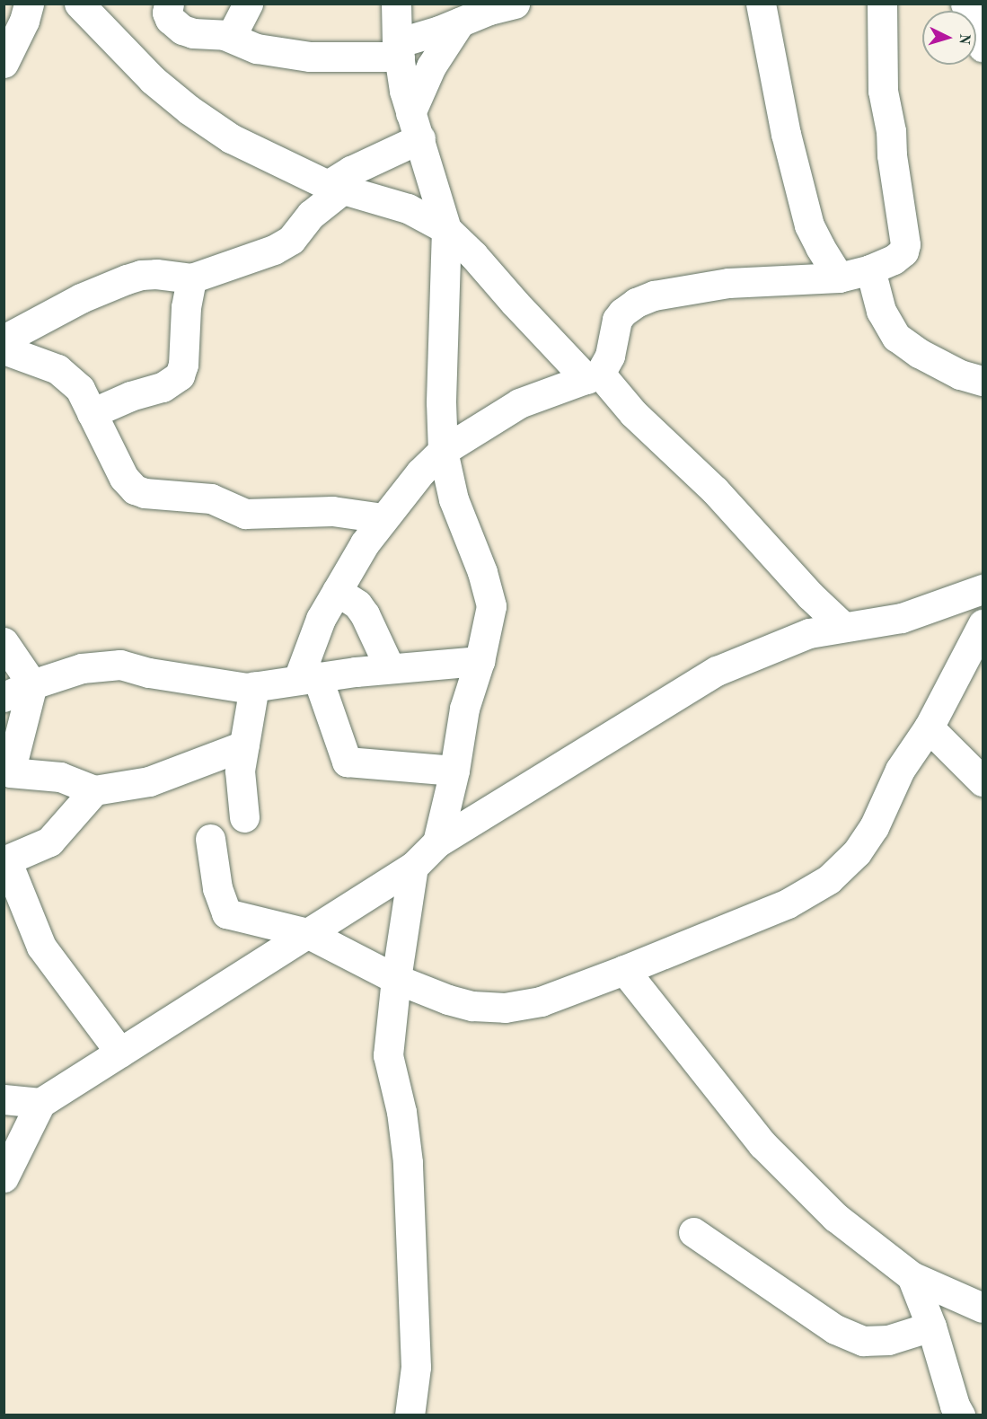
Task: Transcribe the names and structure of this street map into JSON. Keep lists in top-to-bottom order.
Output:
{
  "north": "right"
}
